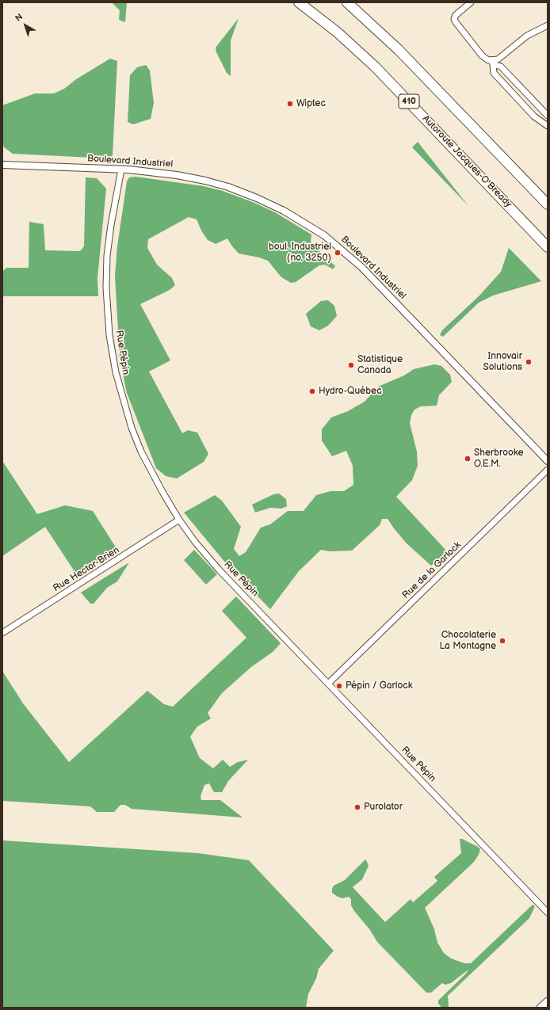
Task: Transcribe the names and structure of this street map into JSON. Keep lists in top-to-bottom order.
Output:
{
  "streets": {
    "highway": ["410", "Autoroute Jacques-O'Bready"],
    "street": [
      "Boulevard Industriel",
      "Rue Pépin",
      "Rue Hector-Brien",
      "Rue de la Garlock"
    ]
  },
  "crossings": [
    ["Boulevard Industriel", "Rue Pépin"],
    ["Rue Pépin", "Rue Hector-Brien"],
    ["Rue Pépin", "Rue de la Garlock"]
  ],
  "places": [
    "Wiptec",
    "boul. Industriel (no. 3250)",
    "Innovair Solutions",
    "Statistique Canada",
    "Hydro-Québec",
    "Sherbrooke O.E.M.",
    "Chocolaterie La Montagne",
    "Pépin / Garlock",
    "Purolator"
  ],
  "north": "top left"
}
